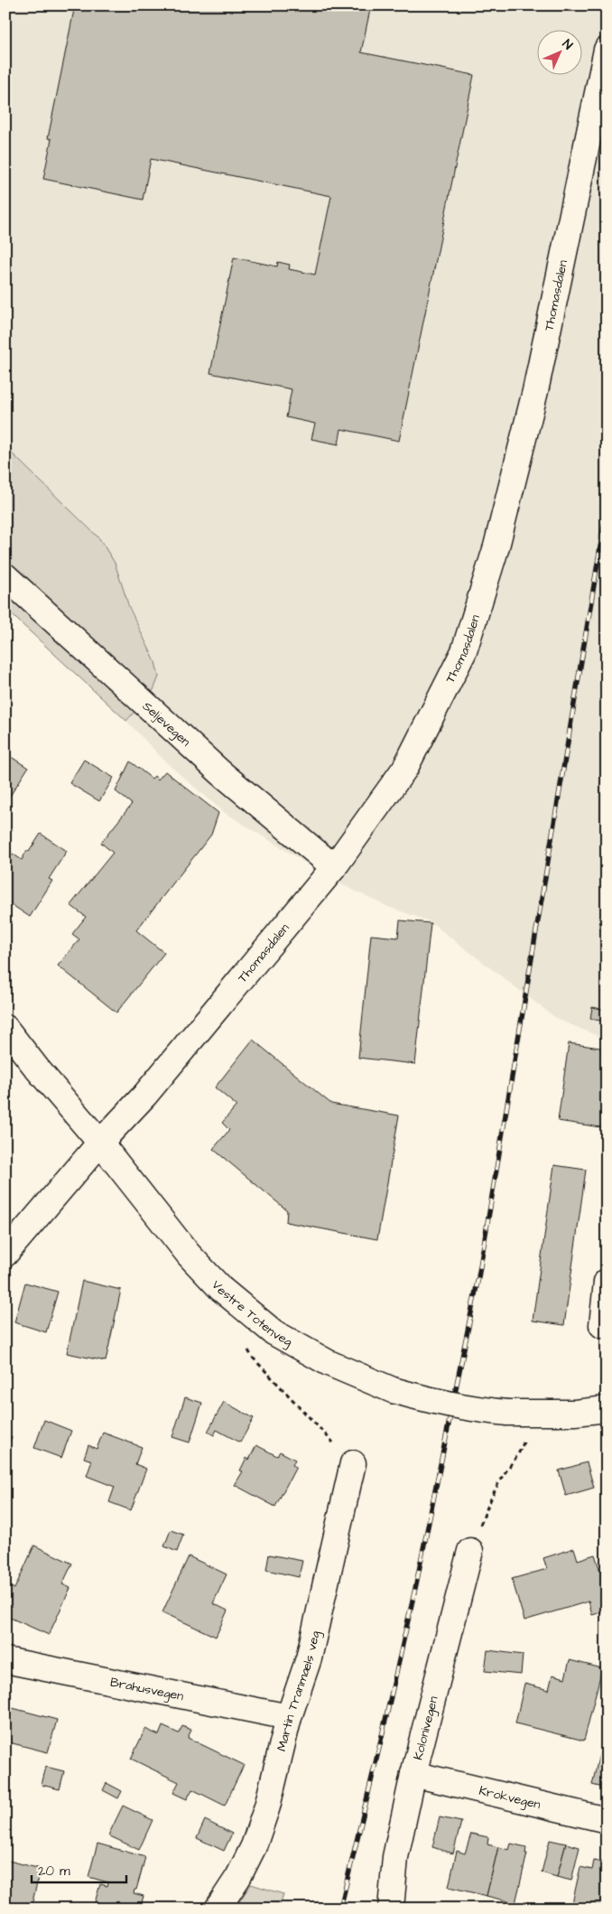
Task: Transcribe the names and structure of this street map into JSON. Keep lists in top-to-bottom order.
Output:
{
  "streets": {
    "street": [
      "Thomasdalen",
      "Seljevegen",
      "Vestre Totenveg",
      "Brahusvegen",
      "Martin Tranmæls veg",
      "Kolonivegen",
      "Krokvegen"
    ]
  },
  "crossings": [
    ["Thomasdalen", "Seljevegen"],
    ["Thomasdalen", "Vestre Totenveg"],
    ["Brahusvegen", "Martin Tranmæls veg"],
    ["Kolonivegen", "Krokvegen"]
  ],
  "scale_bar": "20 m",
  "north": "top right"
}
